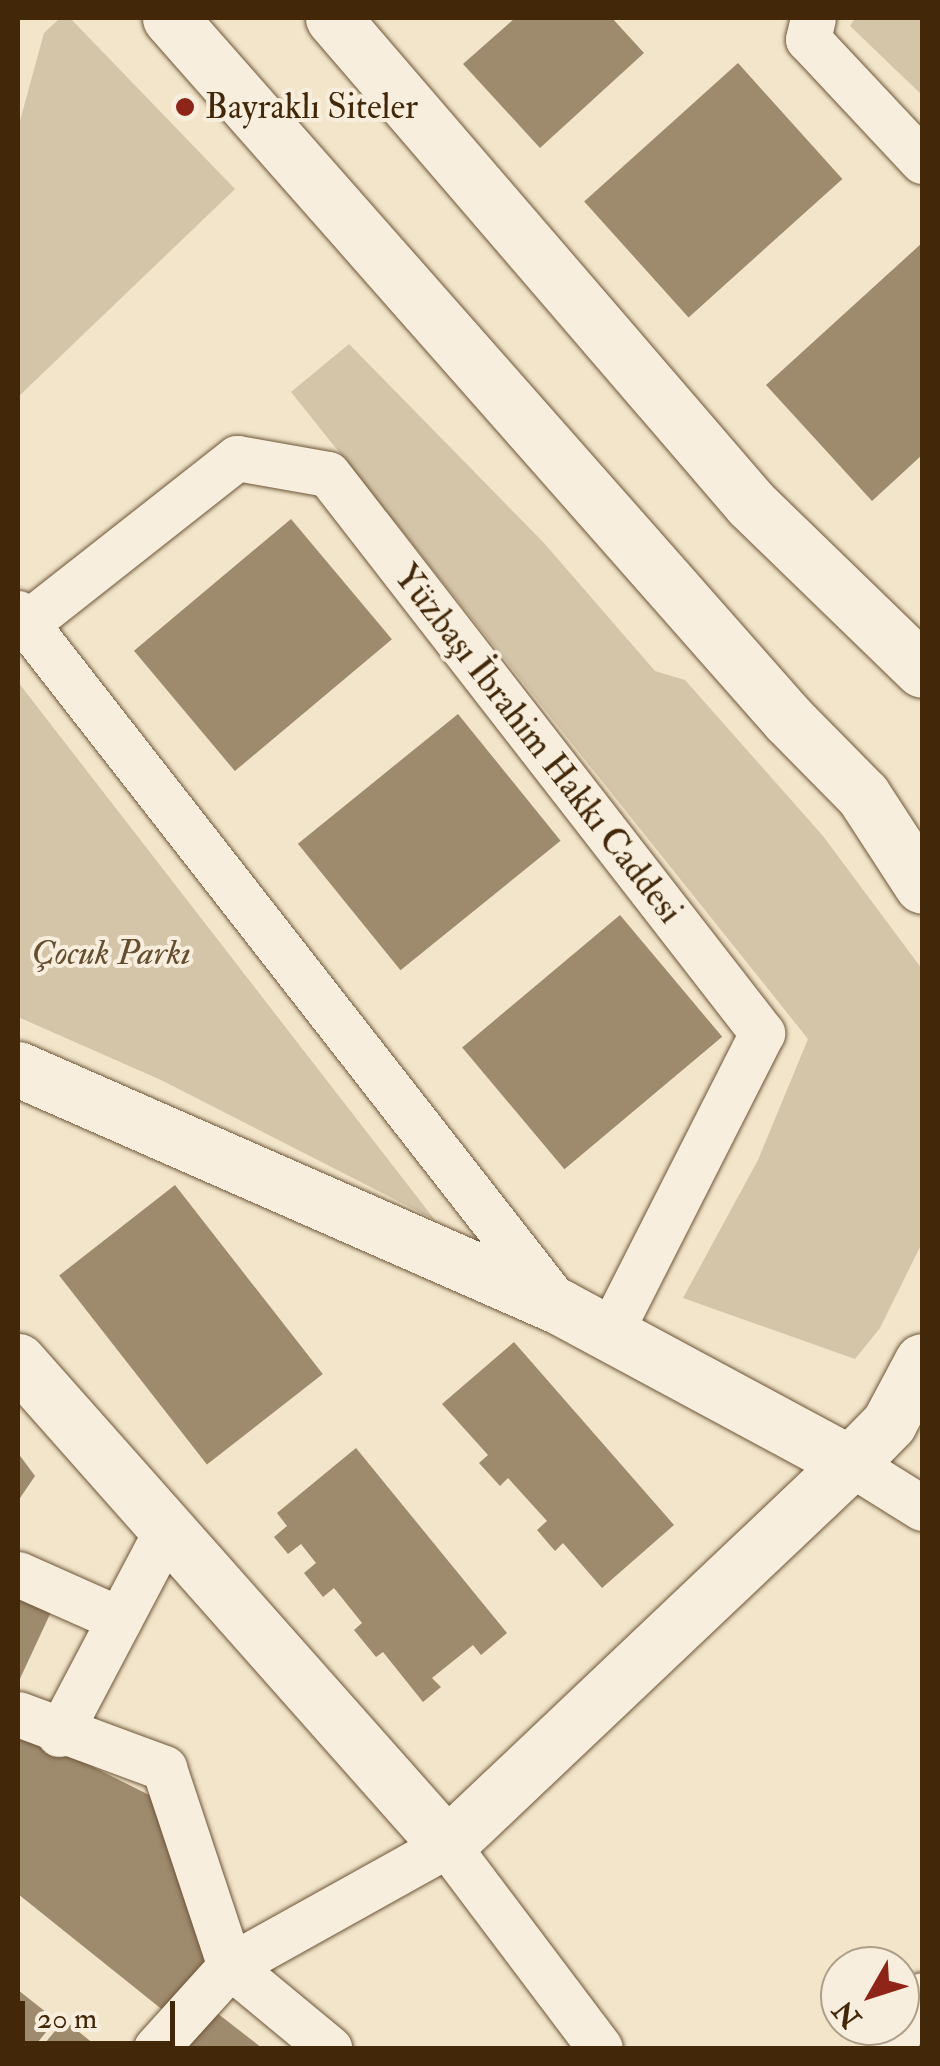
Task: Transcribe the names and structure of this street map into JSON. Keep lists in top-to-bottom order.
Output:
{
  "streets": {
    "street": ["Yüzbaşı İbrahim Hakkı Caddesi"]
  },
  "parks": ["Çocuk Parkı"],
  "places": ["Bayraklı Siteler"],
  "scale_bar": "20 m",
  "north": "bottom left"
}
